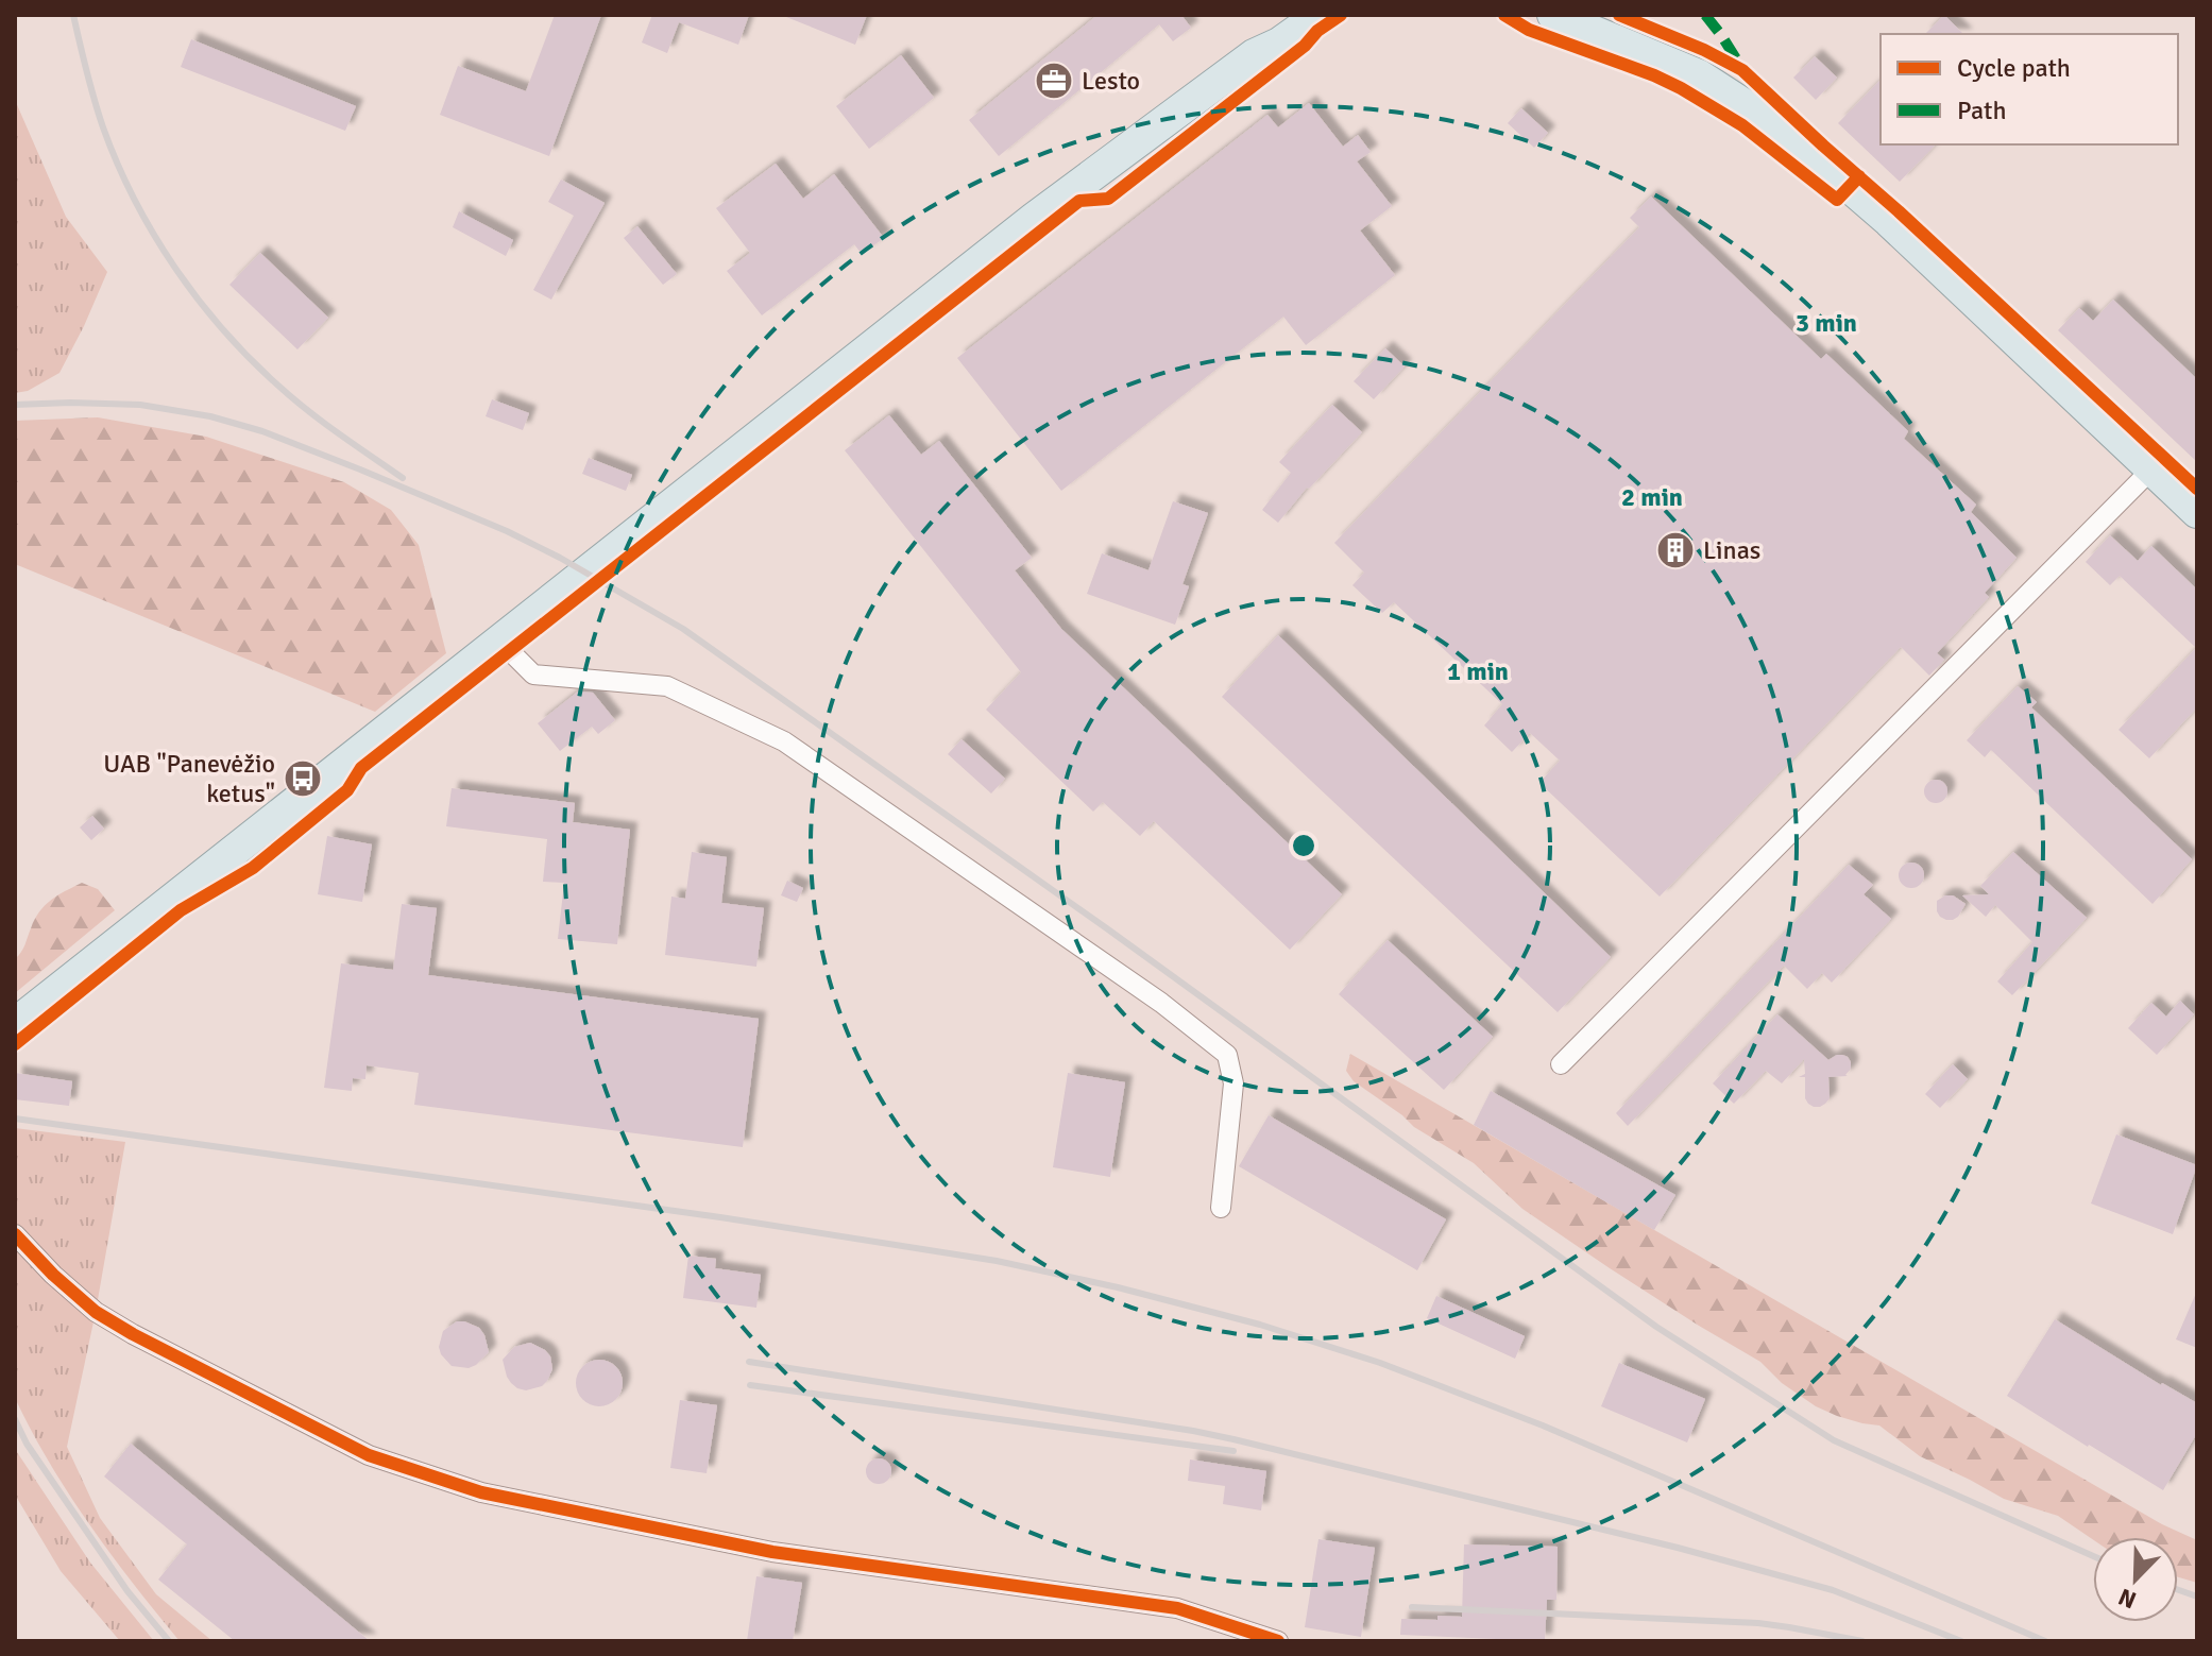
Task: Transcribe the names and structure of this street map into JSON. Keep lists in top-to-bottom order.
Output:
{
  "places": {
    "office": ["Lesto"],
    "building": ["Linas"],
    "bus stop": ["UAB \"Panevėžio ketus\""]
  },
  "legend": ["Cycle path", "Path"],
  "north": "bottom left",
  "rings": ["3 min", "2 min", "1 min"]
}
